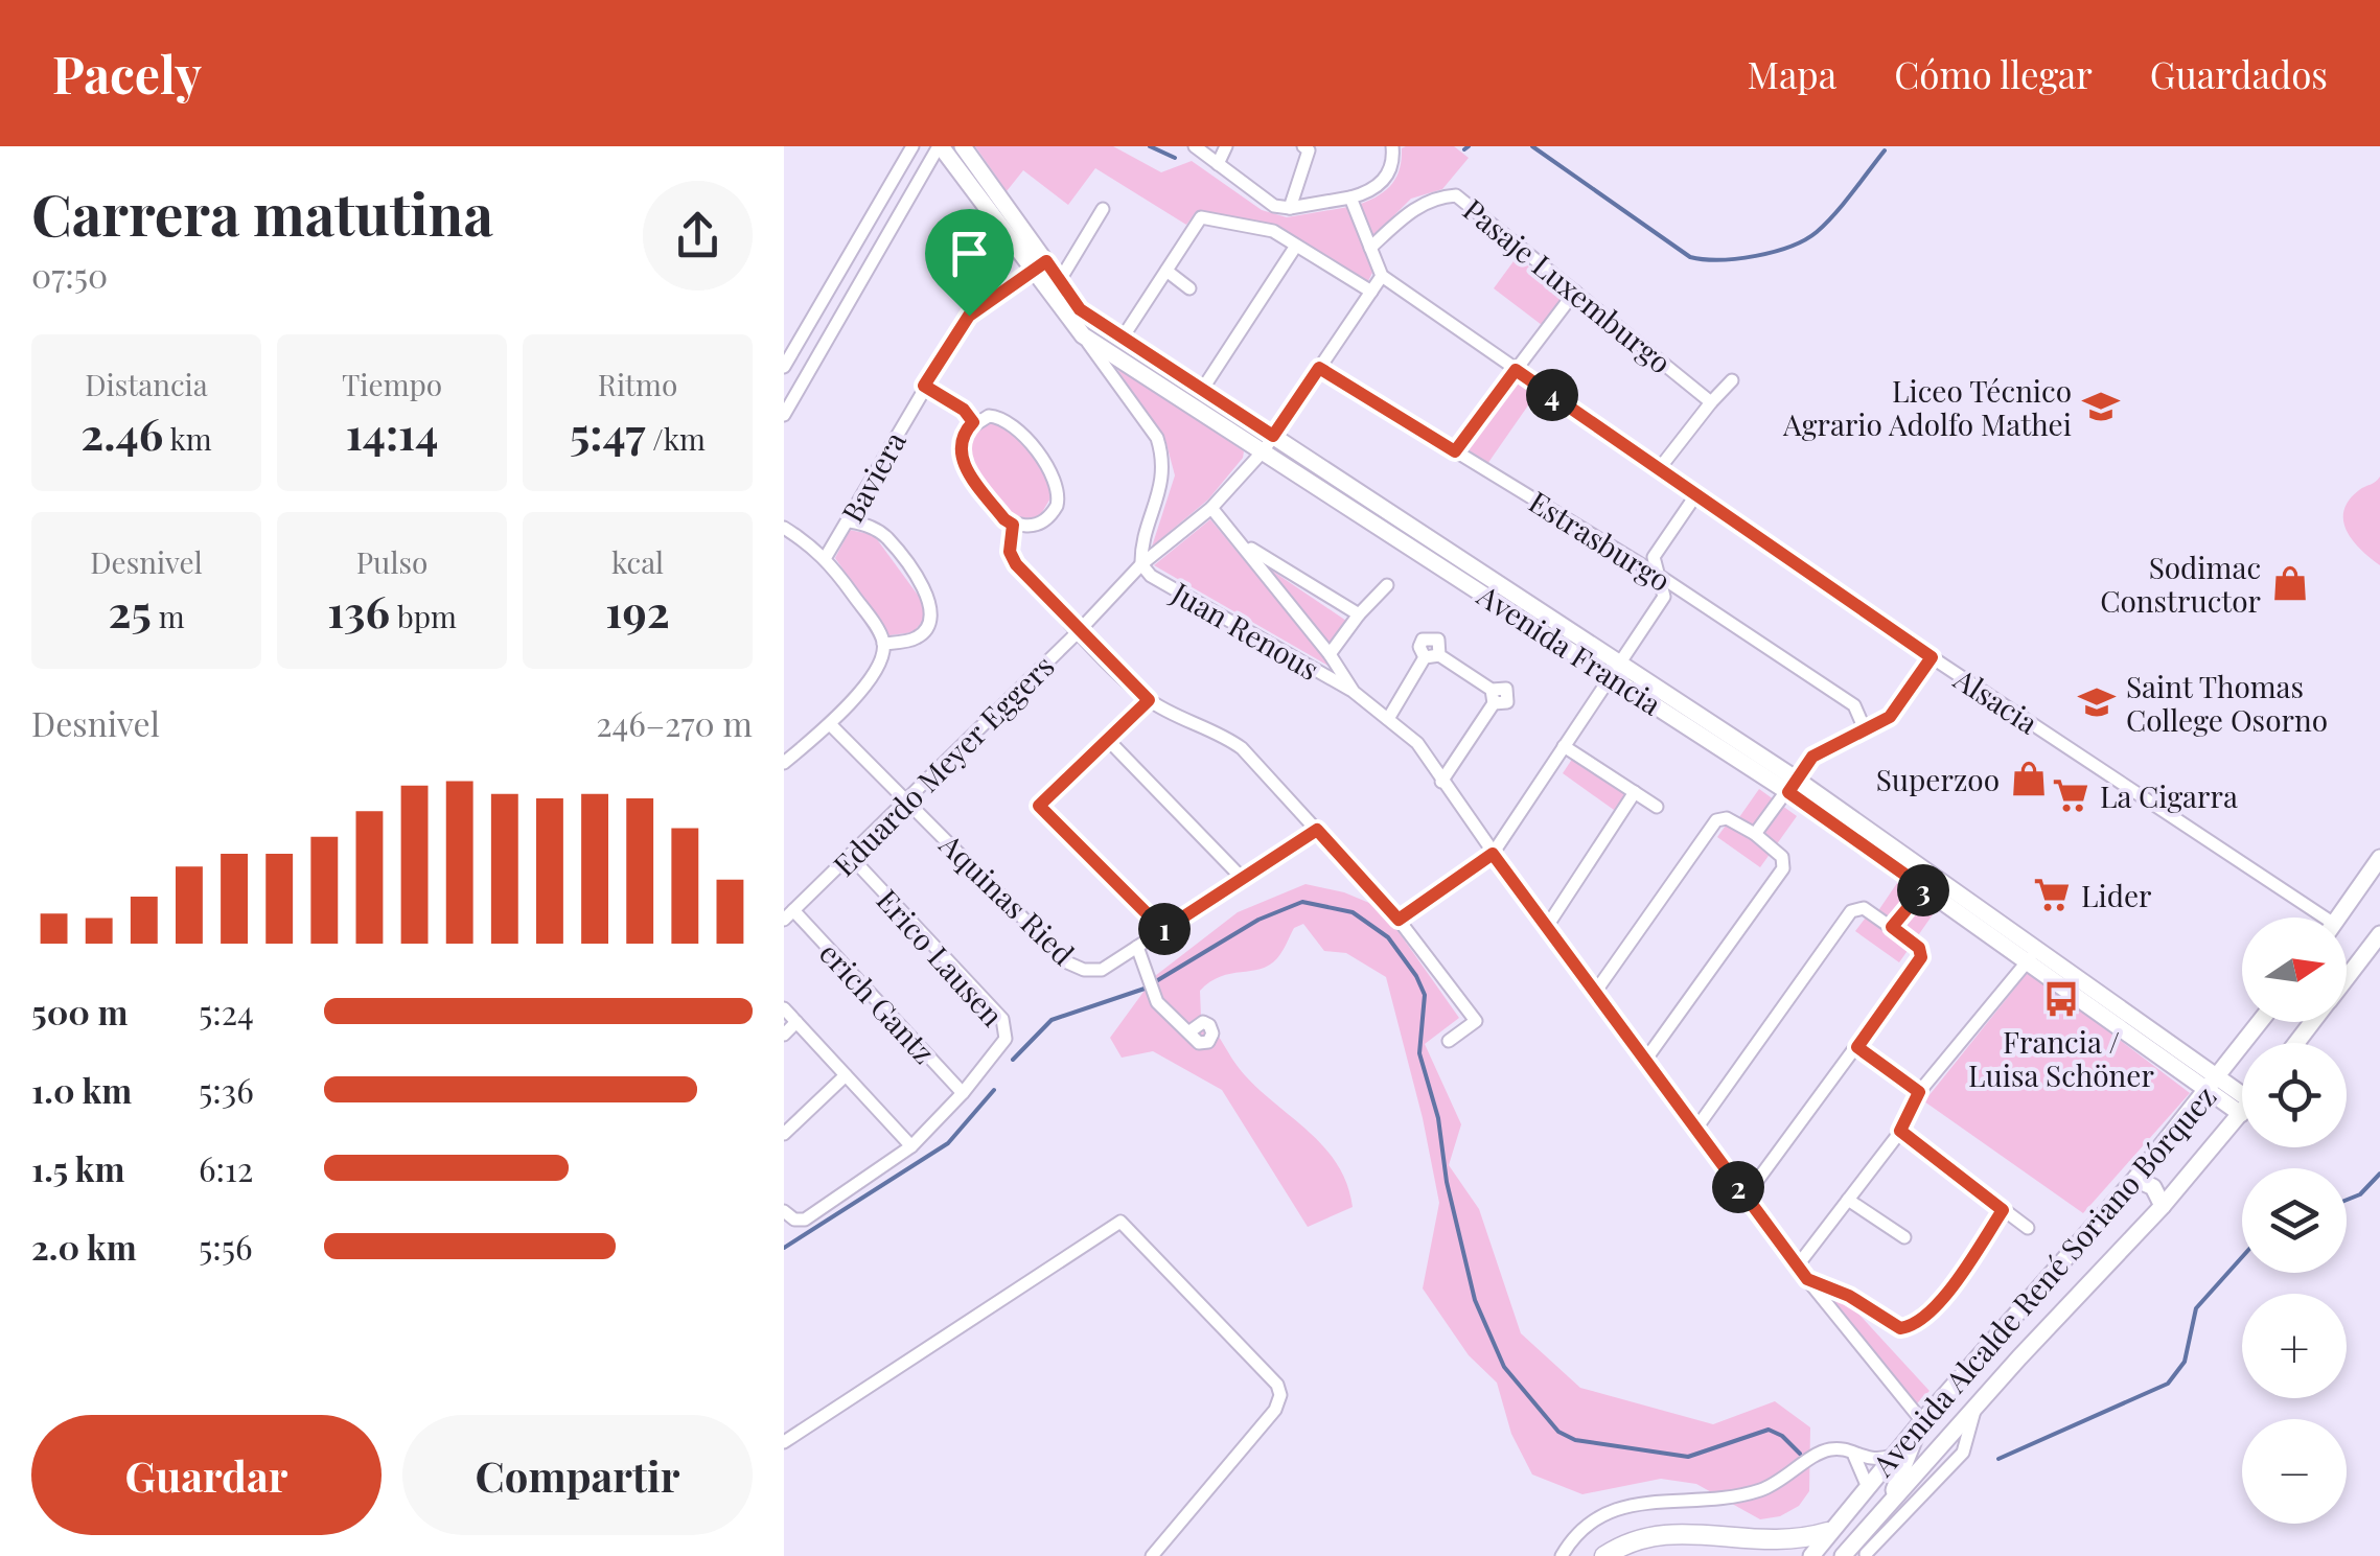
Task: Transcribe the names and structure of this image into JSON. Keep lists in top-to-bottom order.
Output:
{
  "streets": {
    "main road": ["Avenida Francia", "Avenida Alcalde René Soriano Bórquez"],
    "street": [
      "Pasaje Luxemburgo",
      "Baviera",
      "Estrasburgo",
      "Juan Renous",
      "Alsacia",
      "Eduardo Meyer Eggers",
      "Aquinas Ried",
      "Erico Lausen",
      "erich Gantz"
    ]
  },
  "crossings": [
    ["Baviera", "Avenida Francia"],
    ["Estrasburgo", "Eduardo Meyer Eggers"],
    ["Juan Renous", "Eduardo Meyer Eggers"],
    ["Avenida Francia", "Eduardo Meyer Eggers"],
    ["Avenida Francia", "Avenida Alcalde René Soriano Bórquez"],
    ["Alsacia", "Eduardo Meyer Eggers"],
    ["Eduardo Meyer Eggers", "Aquinas Ried"],
    ["Eduardo Meyer Eggers", "Erico Lausen"],
    ["Eduardo Meyer Eggers", "erich Gantz"],
    ["Erico Lausen", "erich Gantz"]
  ],
  "places": {
    "school or university": ["Liceo Técnico Agrario Adolfo Mathei", "Saint Thomas College Osorno"],
    "shop": ["Sodimac Constructor", "Superzoo"],
    "supermarket": ["La Cigarra", "Lider"],
    "bus stop": ["Francia / Luisa Schöner"]
  },
  "north": "right",
  "page": {
    "header": "Pacely",
    "nav": ["Mapa", "Cómo llegar", "Guardados"],
    "heading": ["Carrera matutina", "07:50"],
    "stats": [
      ["Distancia", "2.46 km"],
      ["Tiempo", "14:14"],
      ["Ritmo", "5:47 /km"],
      ["Desnivel", "25 m"],
      ["Pulso", "136 bpm"],
      ["kcal", "192"]
    ],
    "pins": [
      "4",
      "3",
      "1",
      "2"
    ],
    "chart": ["Desnivel", "246–270 m"],
    "map_buttons": ["+", "−"],
    "list": [
      {
        "name": "500 m",
        "note": "5:24"
      },
      {
        "name": "1.0 km",
        "note": "5:36"
      },
      {
        "name": "1.5 km",
        "note": "6:12"
      },
      {
        "name": "2.0 km",
        "note": "5:56"
      }
    ],
    "buttons": ["Guardar", "Compartir"]
  }
}
